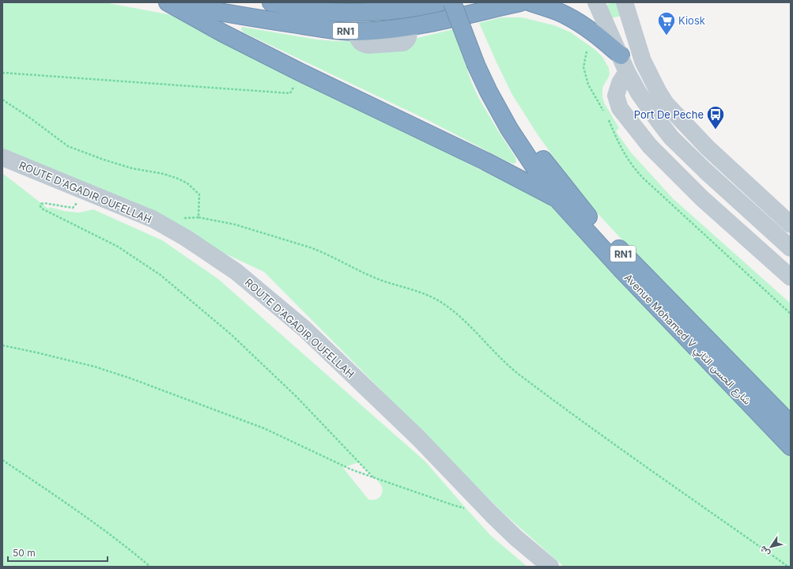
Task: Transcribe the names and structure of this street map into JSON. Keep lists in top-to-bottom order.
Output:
{
  "streets": {
    "highway": ["RN1", "Avenue Mohamed V شارع الحسن الثاني"],
    "street": ["ROUTE D'AGADIR OUFELLAH"]
  },
  "places": {
    "supermarket": ["Kiosk"],
    "bus stop": ["Port De Peche"]
  },
  "scale_bar": "50 m",
  "north": "bottom left"
}
